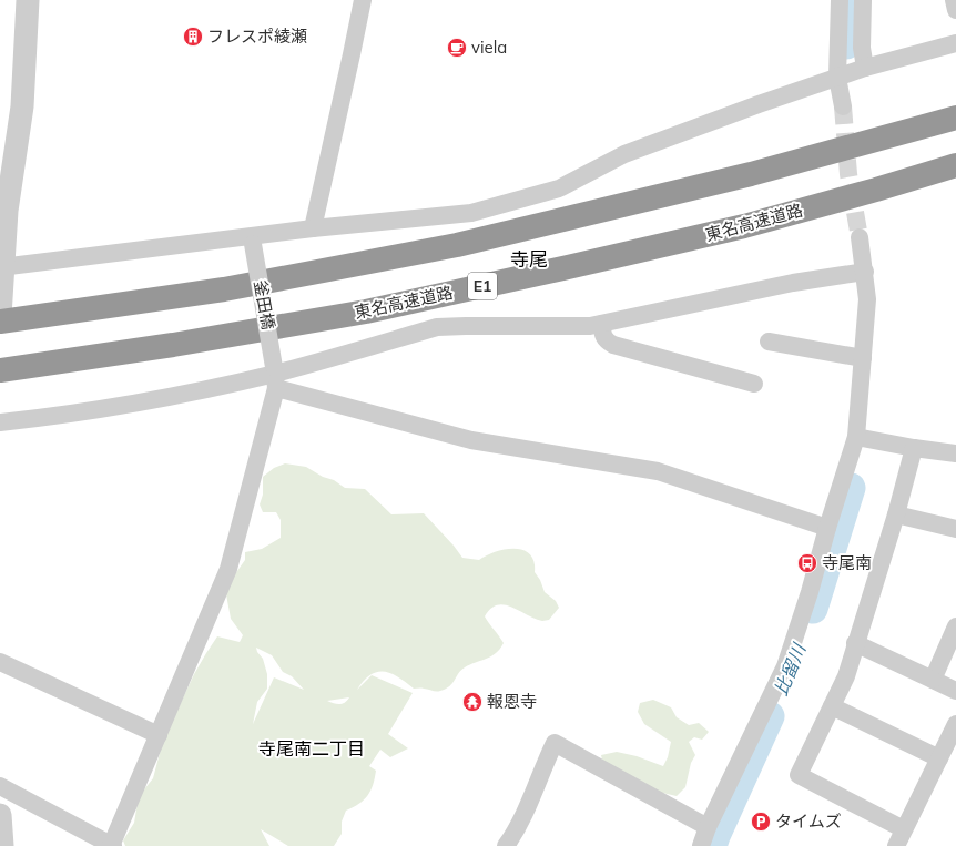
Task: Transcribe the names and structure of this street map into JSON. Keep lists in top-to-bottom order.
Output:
{
  "streets": {
    "highway": ["東名高速道路", "E1"],
    "street": ["釜田橋"]
  },
  "districts": ["寺尾", "寺尾南二丁目"],
  "water": ["比留川"],
  "places": {
    "building": ["フレスポ綾瀬"],
    "cafe": ["viela"],
    "bus stop": ["寺尾南"],
    "temple": ["報恩寺"],
    "parking": ["タイムズ"]
  }
}
